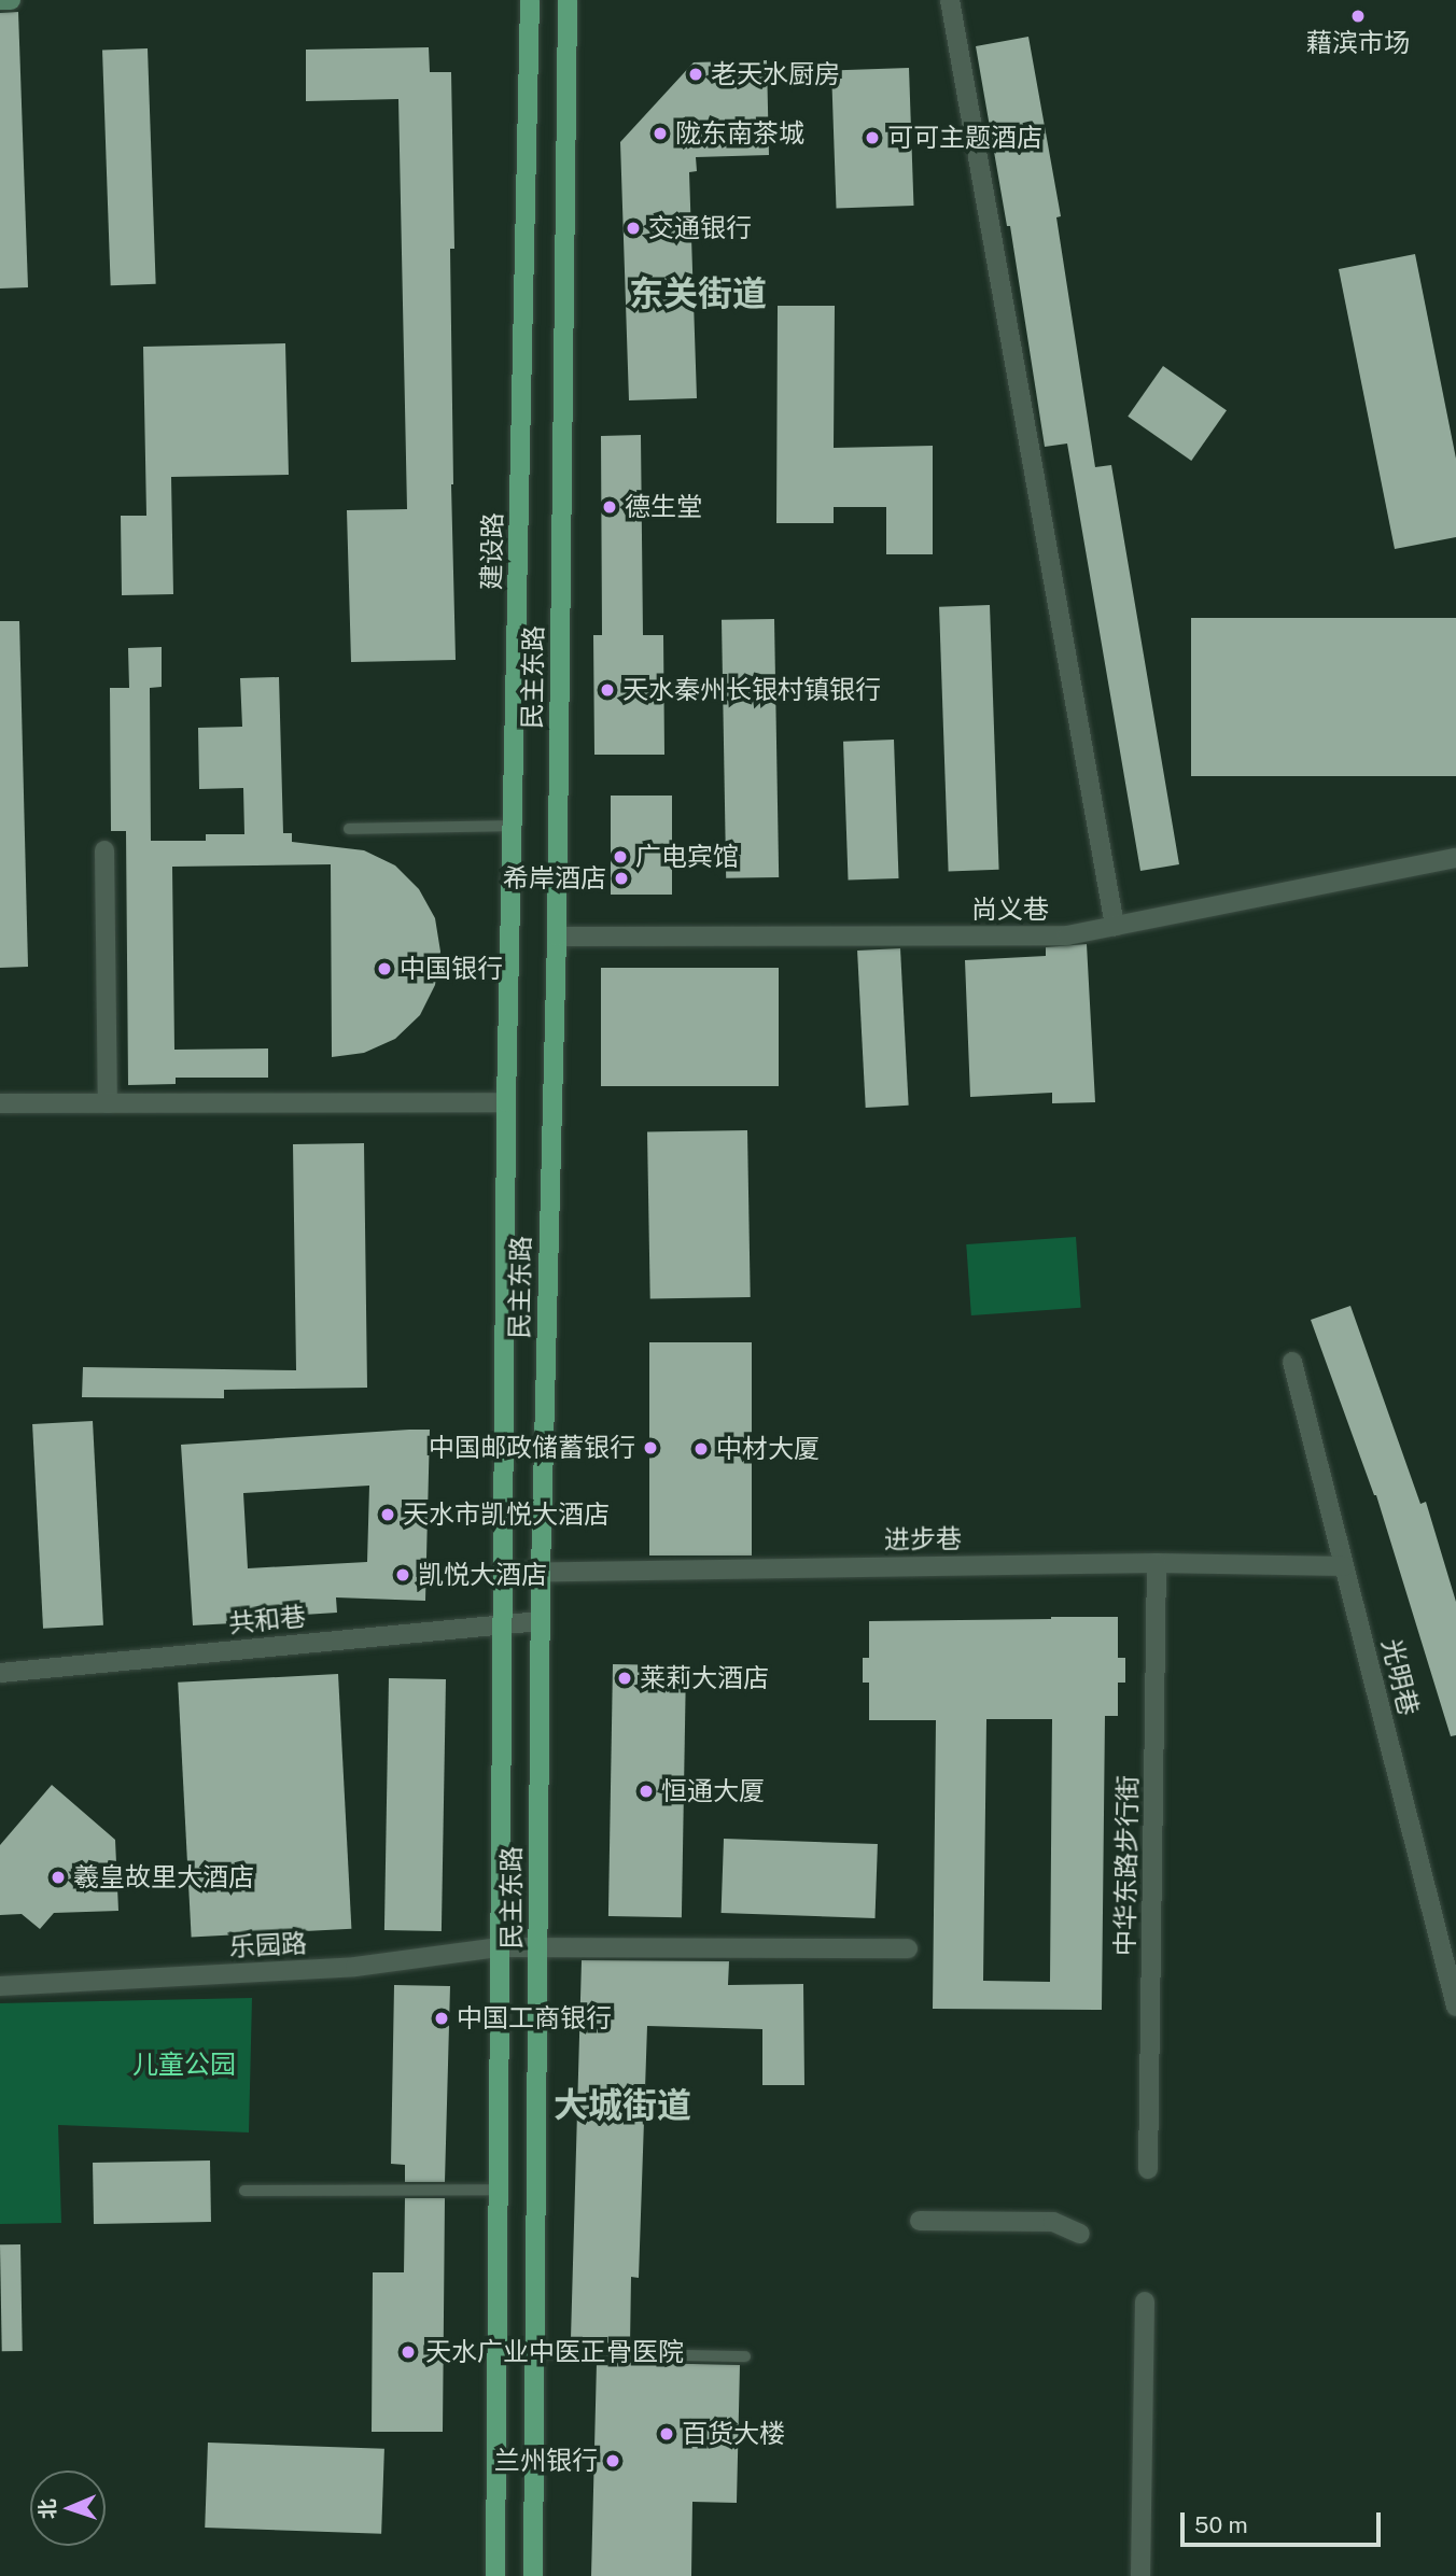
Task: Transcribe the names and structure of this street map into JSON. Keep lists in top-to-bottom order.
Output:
{
  "streets": {
    "main road": ["建设路", "民主东路"],
    "street": [
      "尚义巷",
      "进步巷",
      "共和巷",
      "光明巷",
      "中华东路步行街",
      "乐园路"
    ]
  },
  "crossings": [
    ["建设路", "民主东路"],
    ["民主东路", "尚义巷"],
    ["民主东路", "进步巷"],
    ["民主东路", "共和巷"],
    ["民主东路", "乐园路"],
    ["进步巷", "光明巷"],
    ["进步巷", "中华东路步行街"]
  ],
  "districts": ["东关街道", "大城街道"],
  "parks": ["儿童公园"],
  "places": [
    "藉滨市场",
    "老天水厨房",
    "陇东南茶城",
    "可可主题酒店",
    "交通银行",
    "德生堂",
    "天水秦州长银村镇银行",
    "广电宾馆",
    "希岸酒店",
    "中国银行",
    "中国邮政储蓄银行",
    "中材大厦",
    "天水市凯悦大酒店",
    "凯悦大酒店",
    "莱莉大酒店",
    "恒通大厦",
    "羲皇故里大酒店",
    "中国工商银行",
    "天水广业中医正骨医院",
    "百货大楼",
    "兰州银行"
  ],
  "scale_bar": "50 m",
  "north": "left"
}
